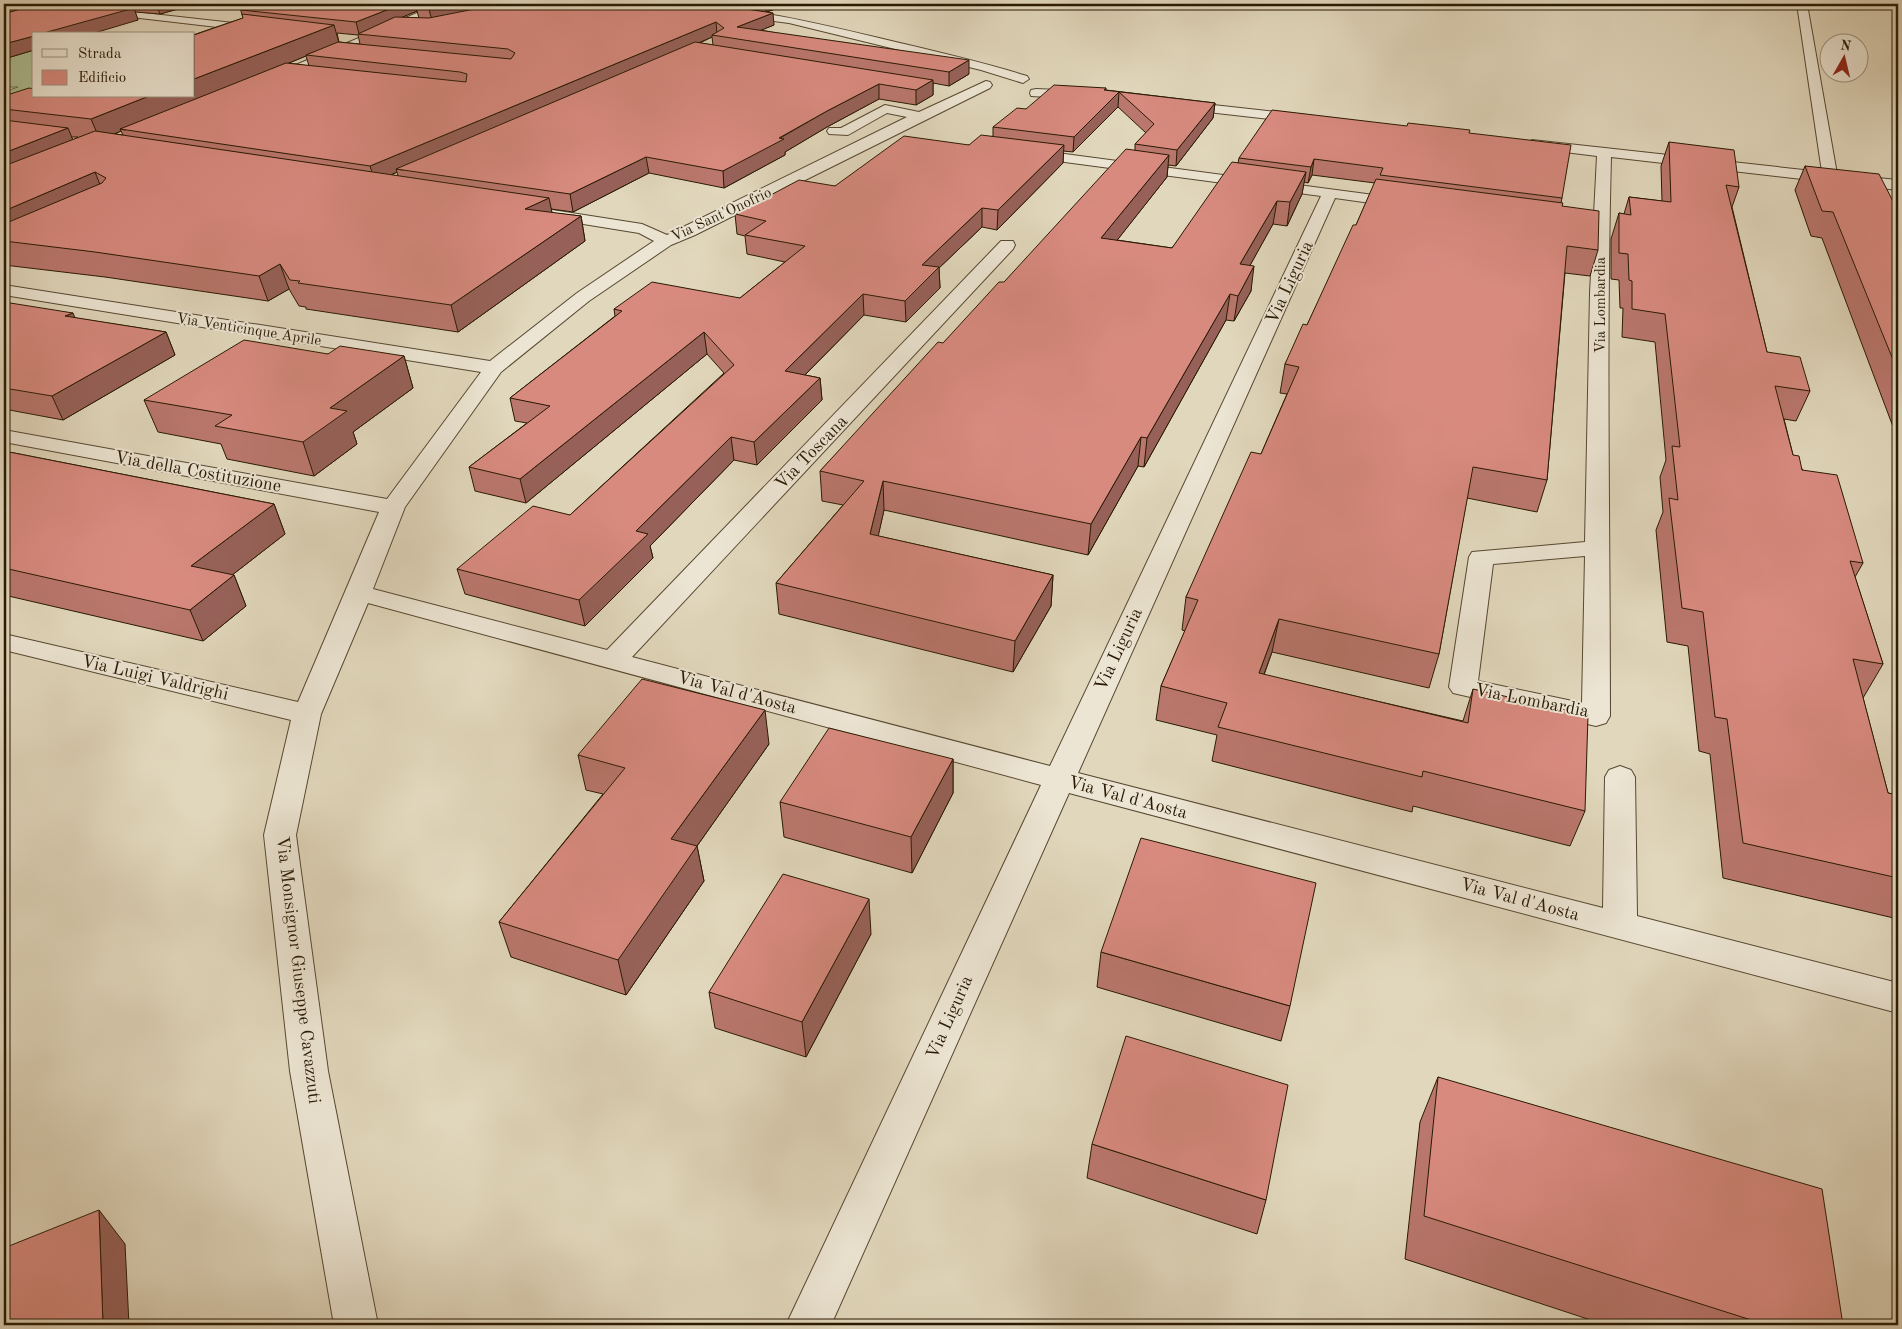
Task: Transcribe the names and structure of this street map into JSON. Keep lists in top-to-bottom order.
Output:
{
  "streets": {
    "street": [
      "Via Sant'Onofrio",
      "Via Liguria",
      "Via Lombardia",
      "Via Venticinque Aprile",
      "Via Toscana",
      "Via della Costituzione",
      "Via Luigi Valdrighi",
      "Via Val d'Aosta",
      "Via Monsignor Giuseppe Cavazzuti"
    ]
  },
  "crossings": [
    ["Via Sant'Onofrio", "Via Monsignor Giuseppe Cavazzuti"],
    ["Via Liguria", "Via Val d'Aosta"],
    ["Via Venticinque Aprile", "Via Monsignor Giuseppe Cavazzuti"],
    ["Via Toscana", "Via Val d'Aosta"],
    ["Via della Costituzione", "Via Monsignor Giuseppe Cavazzuti"],
    ["Via Luigi Valdrighi", "Via Monsignor Giuseppe Cavazzuti"],
    ["Via Val d'Aosta", "Via Monsignor Giuseppe Cavazzuti"]
  ],
  "legend": ["Strada", "Edificio"],
  "north": "top"
}
